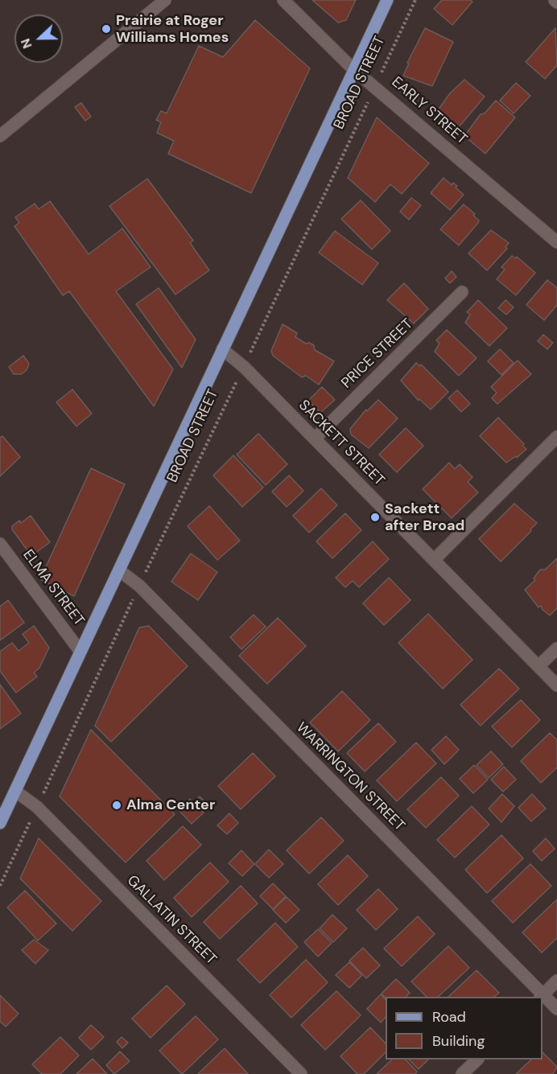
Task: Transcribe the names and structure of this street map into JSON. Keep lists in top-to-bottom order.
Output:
{
  "streets": {
    "main road": ["BROAD STREET"],
    "street": [
      "EARLY STREET",
      "PRICE STREET",
      "SACKETT STREET",
      "ELMA STREET",
      "WARRINGTON STREET",
      "GALLATIN STREET"
    ]
  },
  "crossings": [
    ["BROAD STREET", "EARLY STREET"],
    ["BROAD STREET", "SACKETT STREET"],
    ["BROAD STREET", "ELMA STREET"],
    ["BROAD STREET", "WARRINGTON STREET"],
    ["BROAD STREET", "GALLATIN STREET"],
    ["PRICE STREET", "SACKETT STREET"]
  ],
  "places": ["Prairie at Roger Williams Homes", "Sackett after Broad", "Alma Center"],
  "legend": ["Road", "Building"],
  "north": "left"
}
